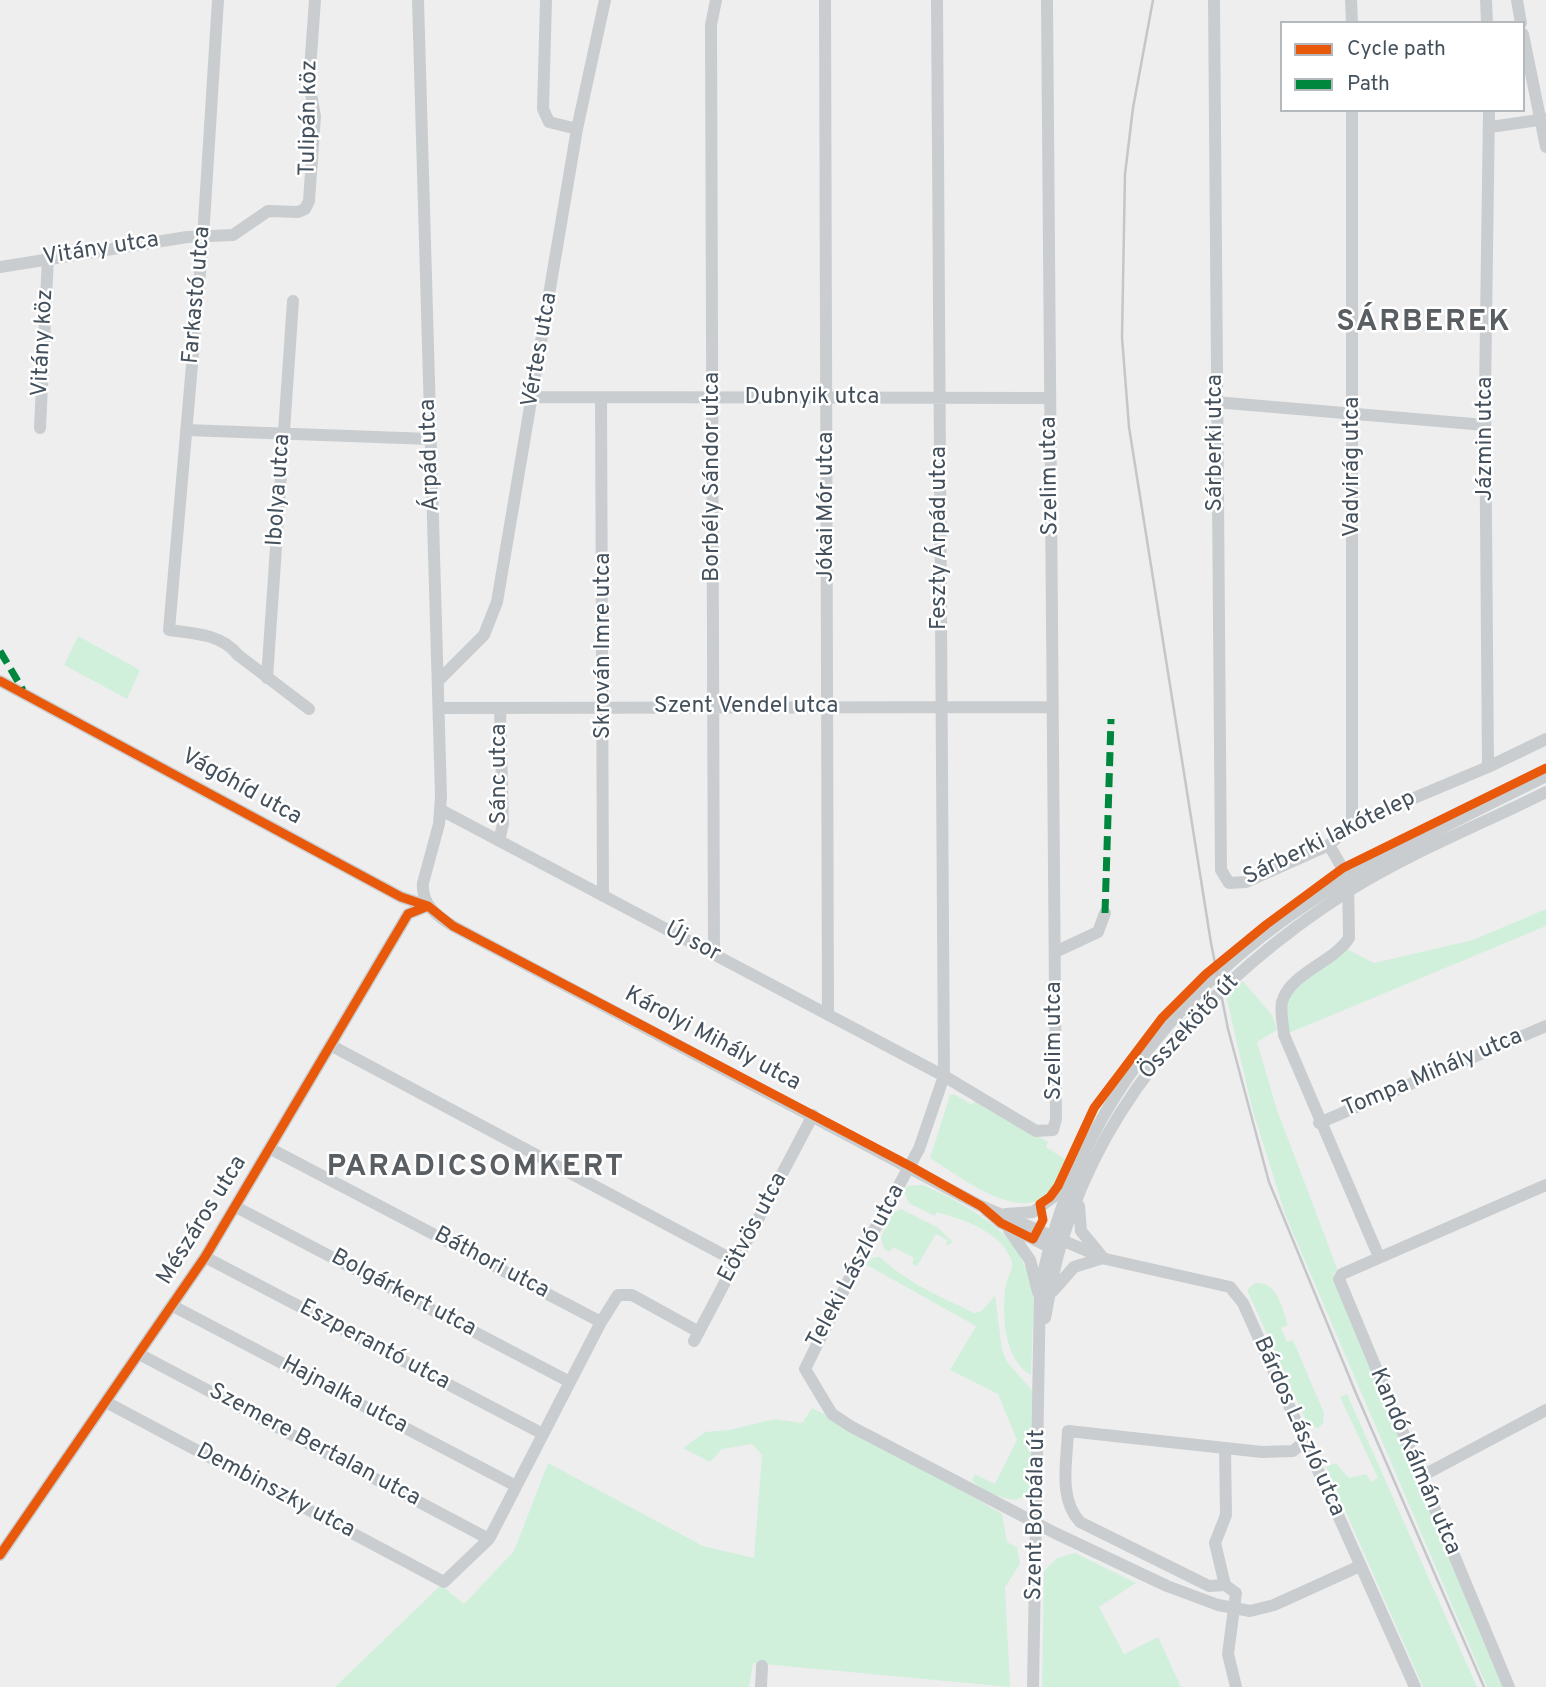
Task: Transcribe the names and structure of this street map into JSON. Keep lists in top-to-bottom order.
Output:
{
  "streets": {
    "street": [
      "Tulipán köz",
      "Vitány utca",
      "Farkastó utca",
      "Vitány köz",
      "Vértes utca",
      "Dubnyik utca",
      "Jázmin utca",
      "Sárberki utca",
      "Árpád utca",
      "Vadvirág utca",
      "Szelim utca",
      "Borbély Sándor utca",
      "Ibolya utca",
      "Jókai Mór utca",
      "Feszty Árpád utca",
      "Skrován Imre utca",
      "Szent Vendel utca",
      "Sánc utca",
      "Vágóhíd utca",
      "Sárberki lakótelep",
      "Új sor",
      "Összekötő út",
      "Károlyi Mihály utca",
      "Tompa Mihály utca",
      "Mészáros utca",
      "Eötvös utca",
      "Báthori utca",
      "Teleki László utca",
      "Bolgárkert utca",
      "Eszperantó utca",
      "Hajnalka utca",
      "Bárdos László utca",
      "Szemere Bertalan utca",
      "Kandó Kálmán utca",
      "Dembinszky utca",
      "Szent Borbála út"
    ]
  },
  "crossings": [
    ["Tulipán köz", "Vitány utca"],
    ["Tulipán köz", "Farkastó utca"],
    ["Vitány utca", "Farkastó utca"],
    ["Vitány utca", "Vitány köz"],
    ["Farkastó utca", "Ibolya utca"],
    ["Vértes utca", "Dubnyik utca"],
    ["Vértes utca", "Árpád utca"],
    ["Dubnyik utca", "Szelim utca"],
    ["Dubnyik utca", "Borbély Sándor utca"],
    ["Dubnyik utca", "Jókai Mór utca"],
    ["Dubnyik utca", "Feszty Árpád utca"],
    ["Dubnyik utca", "Skrován Imre utca"],
    ["Jázmin utca", "Sárberki lakótelep"],
    ["Sárberki utca", "Sárberki lakótelep"],
    ["Árpád utca", "Szent Vendel utca"],
    ["Árpád utca", "Vágóhíd utca"],
    ["Árpád utca", "Új sor"],
    ["Árpád utca", "Károlyi Mihály utca"],
    ["Árpád utca", "Mészáros utca"],
    ["Vadvirág utca", "Sárberki lakótelep"],
    ["Szelim utca", "Szent Vendel utca"],
    ["Szelim utca", "Új sor"],
    ["Borbély Sándor utca", "Szent Vendel utca"],
    ["Borbély Sándor utca", "Új sor"],
    ["Jókai Mór utca", "Szent Vendel utca"],
    ["Jókai Mór utca", "Új sor"],
    ["Feszty Árpád utca", "Szent Vendel utca"],
    ["Feszty Árpád utca", "Új sor"],
    ["Feszty Árpád utca", "Teleki László utca"],
    ["Skrován Imre utca", "Szent Vendel utca"],
    ["Skrován Imre utca", "Új sor"],
    ["Szent Vendel utca", "Sánc utca"],
    ["Sánc utca", "Új sor"],
    ["Vágóhíd utca", "Károlyi Mihály utca"],
    ["Vágóhíd utca", "Mészáros utca"],
    ["Új sor", "Teleki László utca"],
    ["Összekötő út", "Károlyi Mihály utca"],
    ["Összekötő út", "Tompa Mihály utca"],
    ["Összekötő út", "Szent Borbála út"],
    ["Károlyi Mihály utca", "Mészáros utca"],
    ["Károlyi Mihály utca", "Eötvös utca"],
    ["Károlyi Mihály utca", "Teleki László utca"],
    ["Károlyi Mihály utca", "Bárdos László utca"],
    ["Károlyi Mihály utca", "Szent Borbála út"],
    ["Tompa Mihály utca", "Kandó Kálmán utca"],
    ["Mészáros utca", "Báthori utca"],
    ["Mészáros utca", "Bolgárkert utca"],
    ["Mészáros utca", "Eszperantó utca"],
    ["Mészáros utca", "Hajnalka utca"],
    ["Mészáros utca", "Szemere Bertalan utca"],
    ["Mészáros utca", "Dembinszky utca"],
    ["Eötvös utca", "Báthori utca"],
    ["Teleki László utca", "Szent Borbála út"],
    ["Szemere Bertalan utca", "Dembinszky utca"]
  ],
  "districts": ["SÁRBEREK", "PARADICSOMKERT"],
  "legend": ["Cycle path", "Path"]
}
